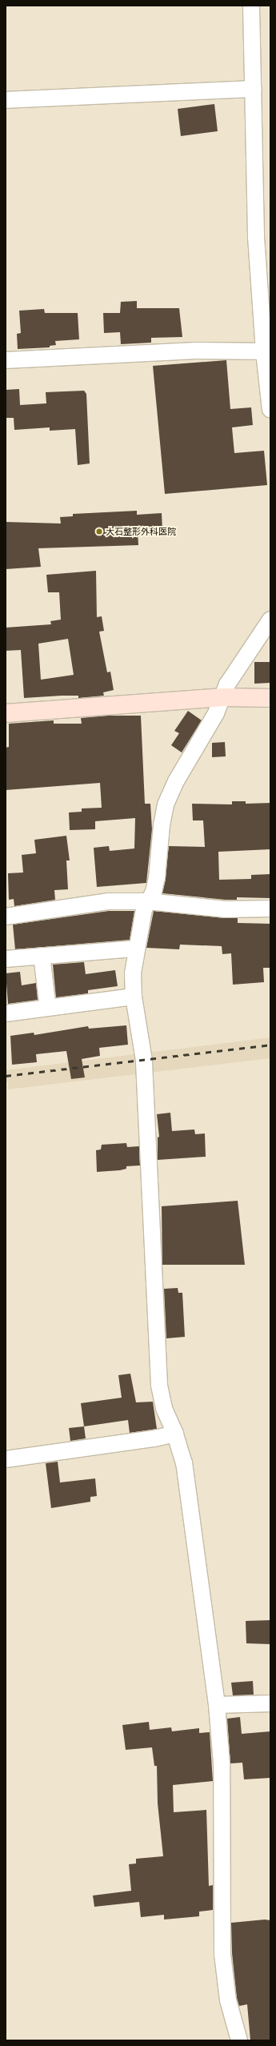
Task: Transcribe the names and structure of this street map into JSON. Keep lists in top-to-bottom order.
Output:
{
  "places": ["大石整形外科医院"]
}
